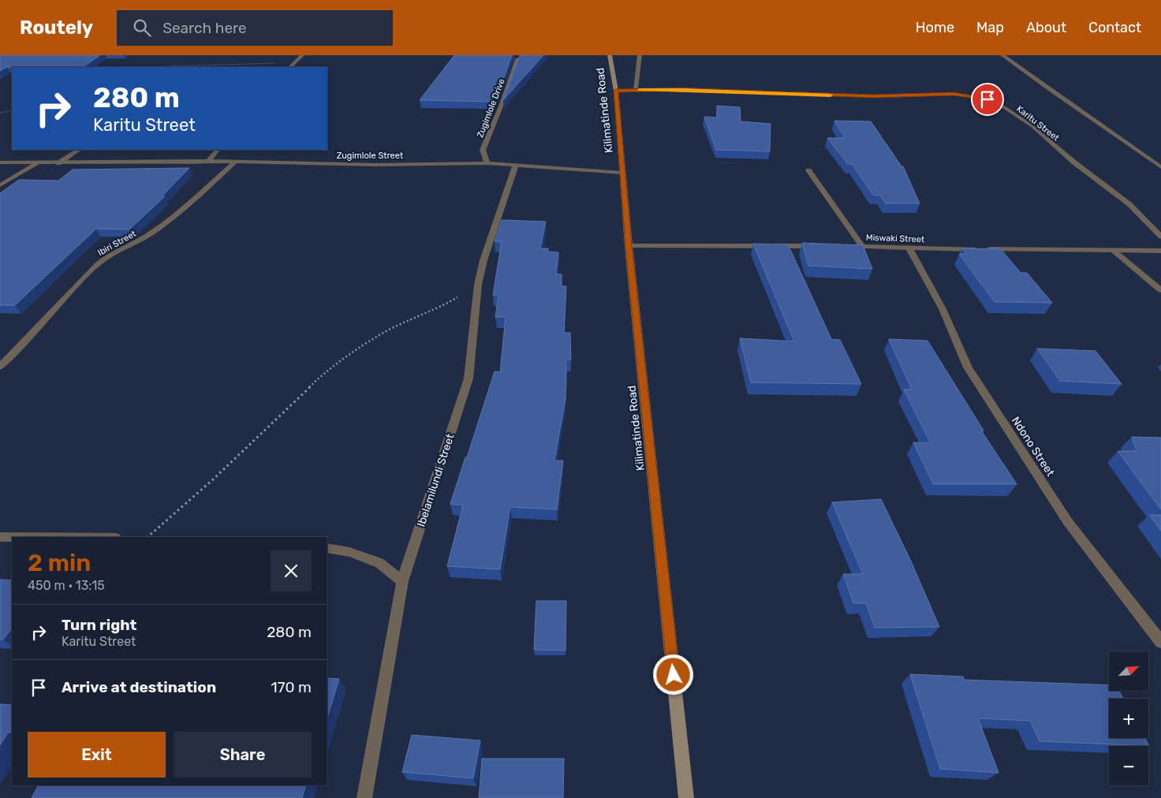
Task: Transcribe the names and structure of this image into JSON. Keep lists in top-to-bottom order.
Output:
{
  "streets": {
    "main road": ["Kilimatinde Road"],
    "street": [
      "Zugimlole Drive",
      "Karitu Street",
      "Zugimlole Street",
      "Miswaki Street",
      "Ibiri Street",
      "Ndono Street",
      "Ibelamilundi Street"
    ]
  },
  "crossings": [
    ["Zugimlole Drive", "Zugimlole Street"],
    ["Kilimatinde Road", "Karitu Street"],
    ["Kilimatinde Road", "Zugimlole Street"],
    ["Zugimlole Street", "Ibiri Street"],
    ["Zugimlole Street", "Ibelamilundi Street"],
    ["Miswaki Street", "Ndono Street"]
  ],
  "north": "top right",
  "page": {
    "header": "Routely",
    "search": "Search here",
    "nav": [
      "Home",
      "Map",
      "About",
      "Contact"
    ],
    "turn": ["280 m", "Karitu Street"],
    "heading": ["2 min", "450 m · 13:15"],
    "list": [
      {
        "name": "Turn right",
        "note": "Karitu Street",
        "value": "280 m"
      },
      {
        "name": "Arrive at destination",
        "value": "170 m"
      }
    ],
    "map_buttons": ["+", "−"],
    "buttons": ["Exit", "Share"]
  }
}
